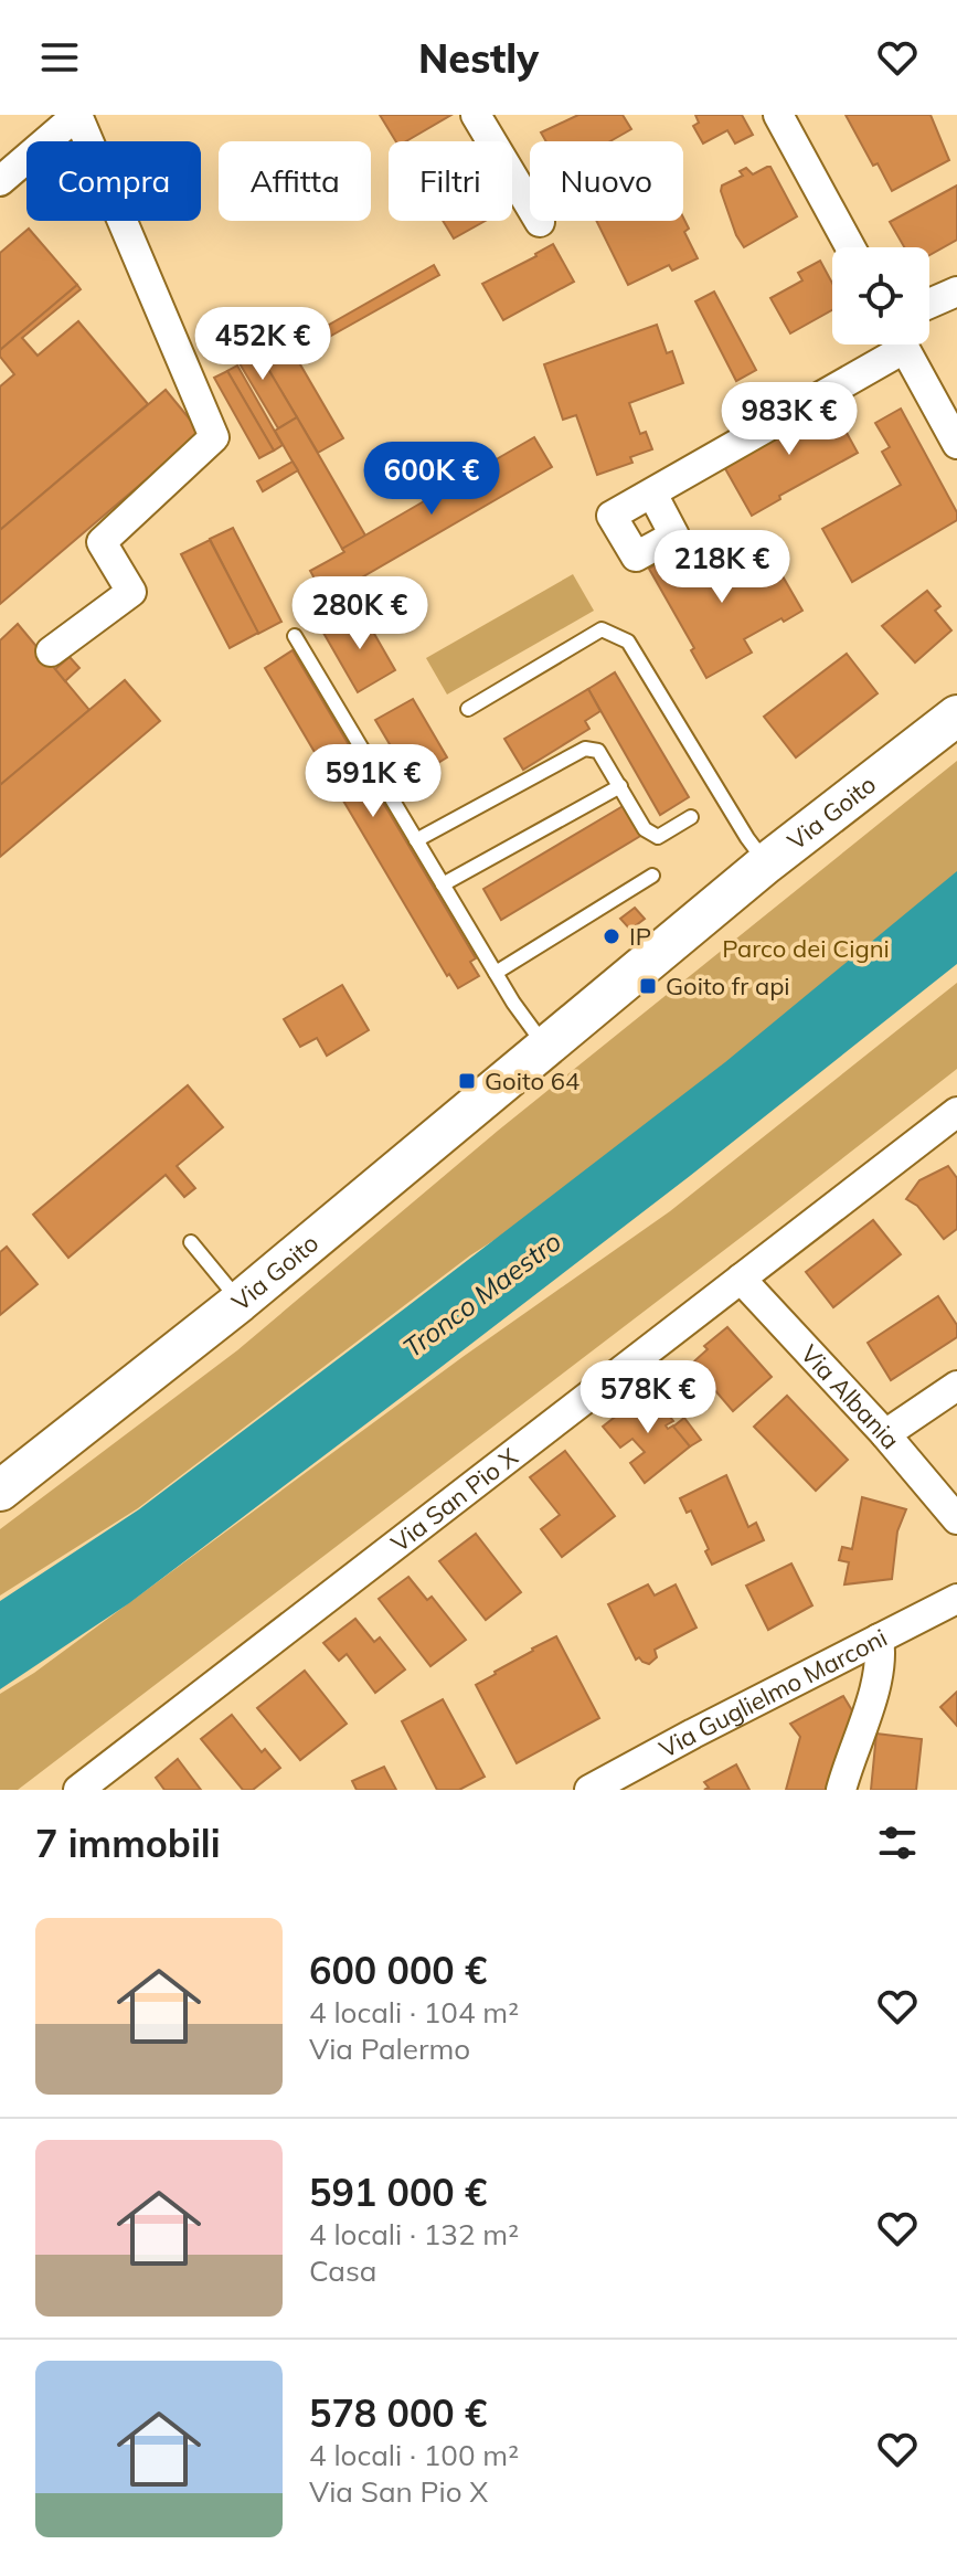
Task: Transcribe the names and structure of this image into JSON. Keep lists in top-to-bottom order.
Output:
{
  "streets": {
    "main road": ["Via Goito"],
    "street": ["Via Albania", "Via San Pio X", "Via Guglielmo Marconi"]
  },
  "crossings": [
    ["Via Albania", "Via San Pio X"]
  ],
  "water": ["Tronco Maestro"],
  "parks": ["Parco dei Cigni"],
  "places": {
    "other": ["IP"],
    "transit": ["Goito fr api", "Goito 64"]
  },
  "page": {
    "header": "Nestly",
    "chip": [
      "Compra",
      "Affitta",
      "Filtri",
      "Nuovo"
    ],
    "price": [
      "452K €",
      "983K €",
      "600K €",
      "218K €",
      "280K €",
      "591K €",
      "578K €"
    ],
    "heading": "7 immobili",
    "list": [
      {
        "name": "600 000 €",
        "note": "4 locali · 104 m² · Via Palermo"
      },
      {
        "name": "591 000 €",
        "note": "4 locali · 132 m² · Casa"
      },
      {
        "name": "578 000 €",
        "note": "4 locali · 100 m² · Via San Pio X"
      }
    ]
  }
}
